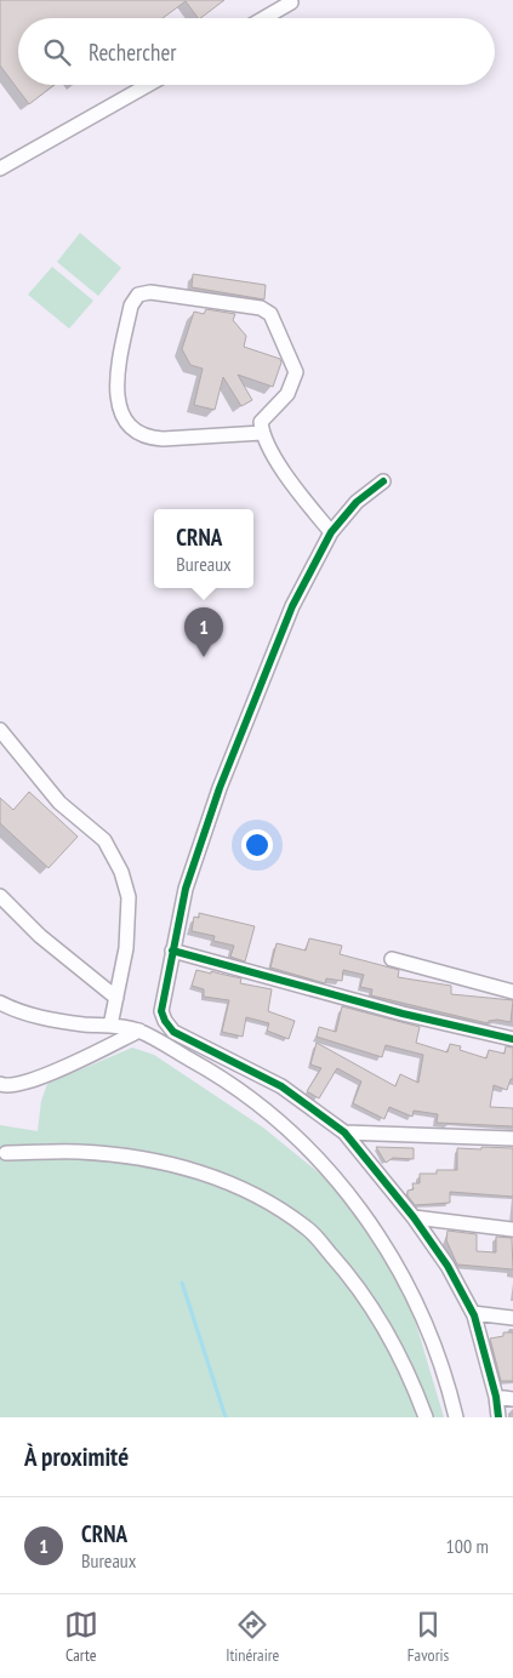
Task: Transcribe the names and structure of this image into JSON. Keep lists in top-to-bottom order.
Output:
{
  "page": {
    "search": "Rechercher",
    "popup": ["CRNA", "Bureaux"],
    "pins": "1",
    "heading": "À proximité",
    "list": [
      {
        "mark": "1",
        "name": "CRNA",
        "note": "Bureaux",
        "value": "100 m"
      }
    ],
    "nav": ["Carte", "Itinéraire", "Favoris"]
  }
}
